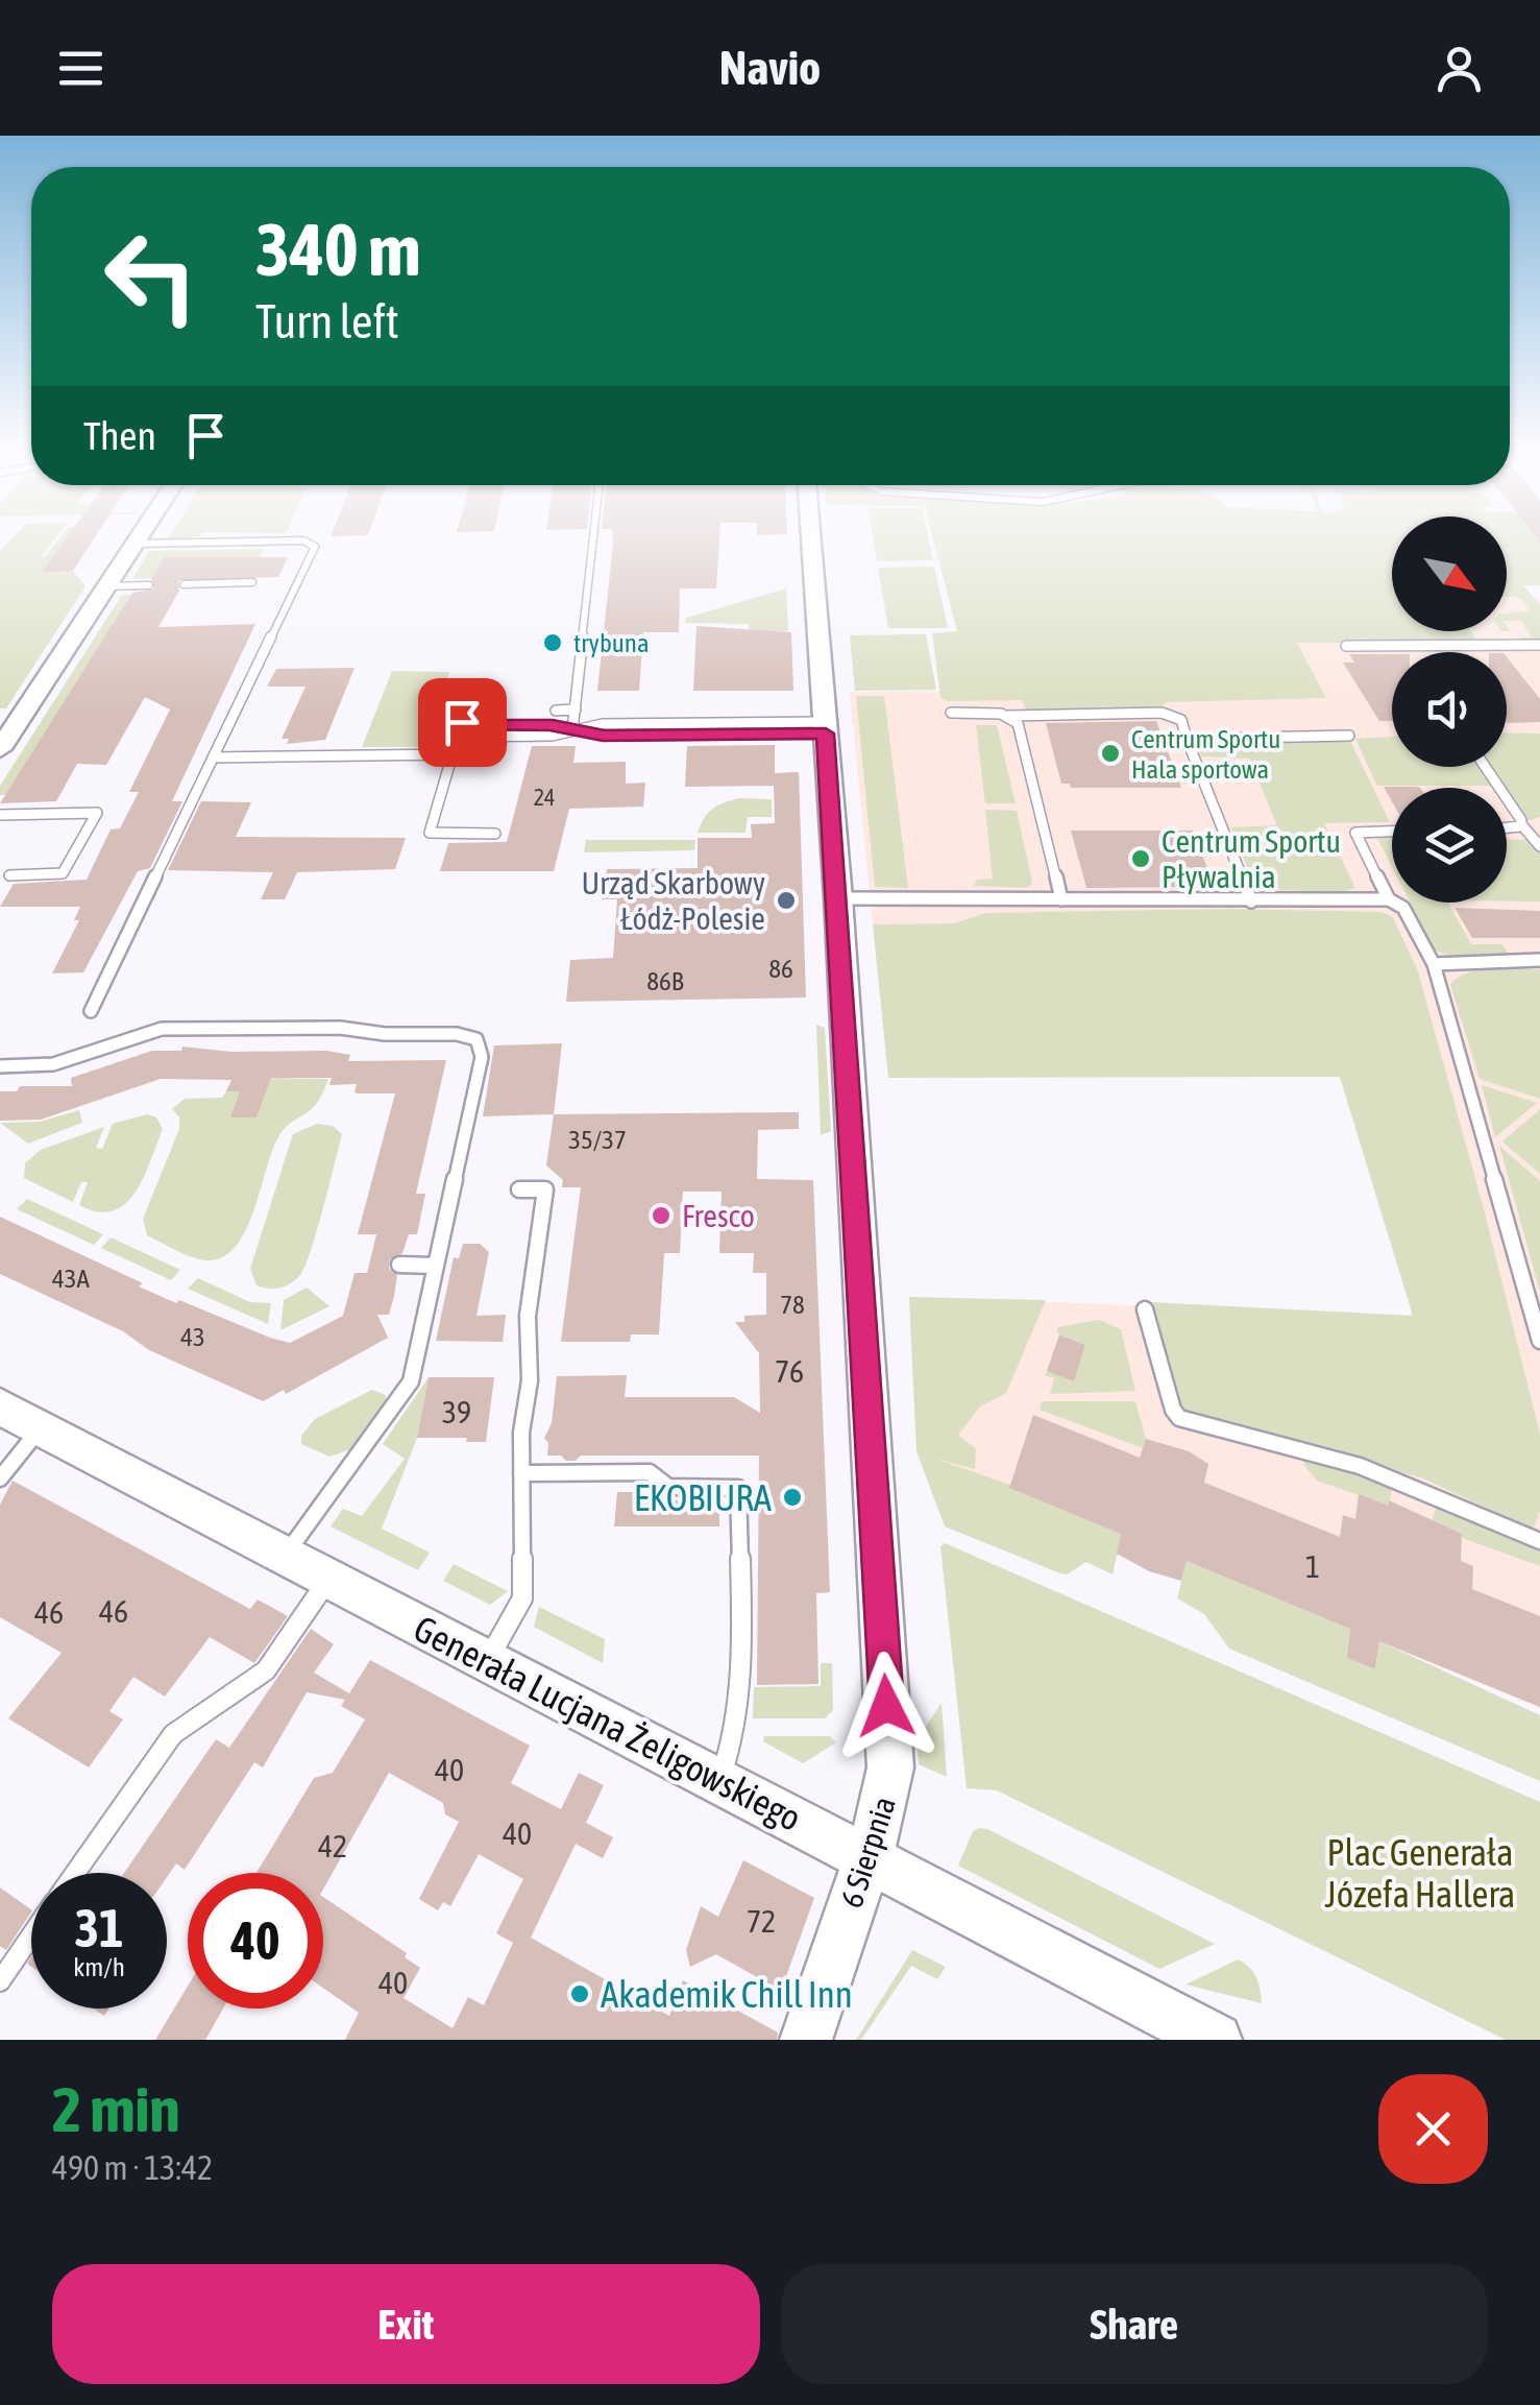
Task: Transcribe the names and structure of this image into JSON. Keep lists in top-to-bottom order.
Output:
{
  "streets": {
    "street": ["Generała Lucjana Żeligowskiego", "6 Sierpnia"]
  },
  "crossings": [
    ["Generała Lucjana Żeligowskiego", "6 Sierpnia"]
  ],
  "parks": ["Plac Generała Józefa Hallera"],
  "places": [
    "trybuna",
    "Centrum Sportu Hala sportowa",
    "Centrum Sportu Pływalnia",
    "Urząd Skarbowy Łódż-Polesie",
    "Fresco",
    "EKOBIURA",
    "Akademik Chill Inn"
  ],
  "house_numbers": [
    "24",
    "86",
    "86B",
    "35/37",
    "43A",
    "78",
    "43",
    "76",
    "39",
    "1",
    "46",
    "46",
    "40",
    "40",
    "42",
    "72",
    "40"
  ],
  "north": "bottom right",
  "page": {
    "header": "Navio",
    "turn": ["340 m", "Turn left"],
    "then": "Then",
    "speed": "31 km/h",
    "limit": "40",
    "heading": ["2 min", "490 m · 13:42"],
    "buttons": ["Exit", "Share"]
  }
}
